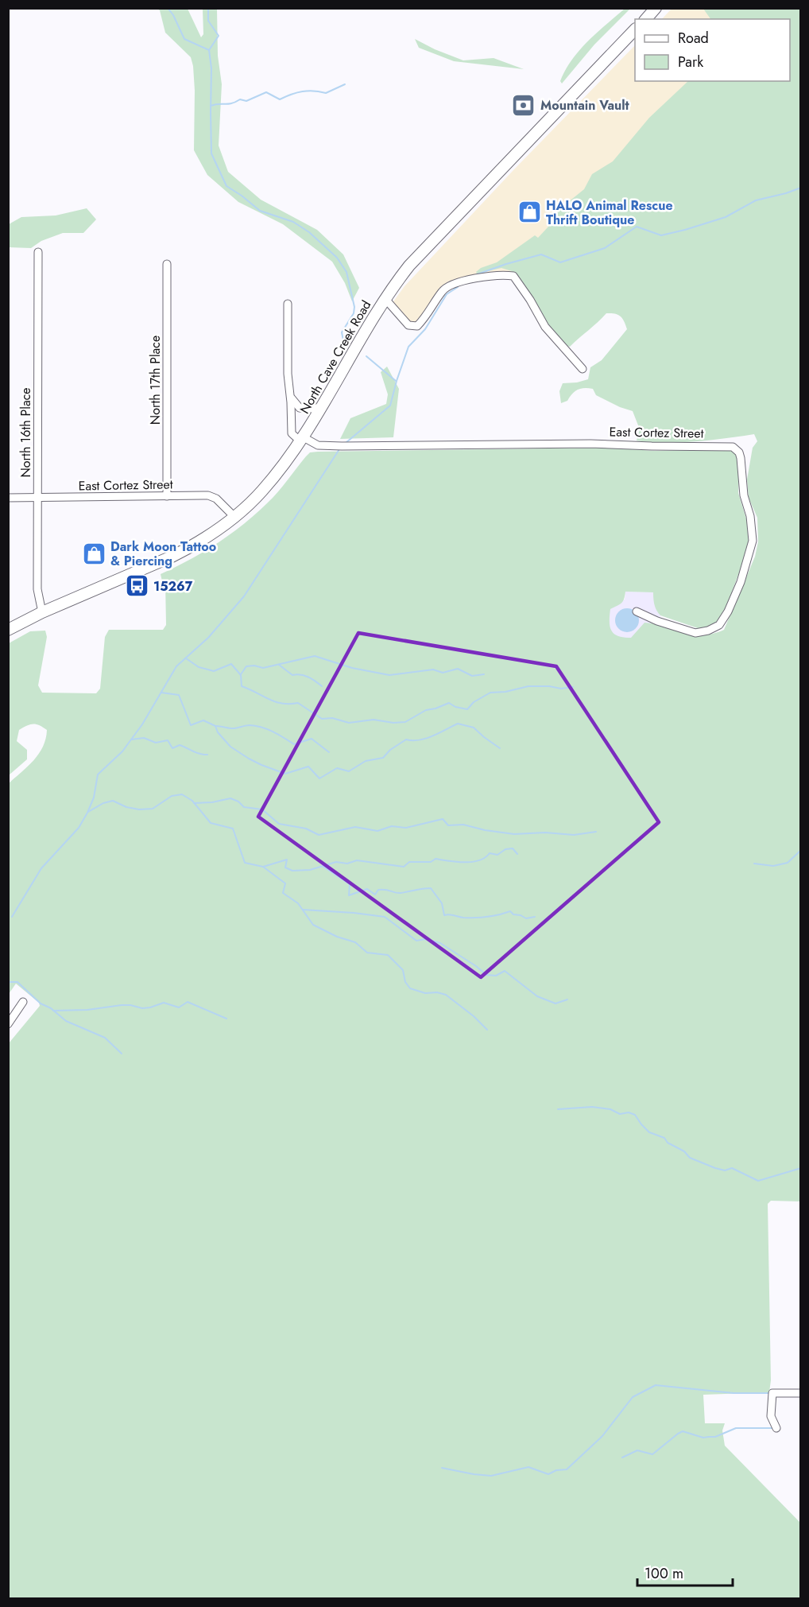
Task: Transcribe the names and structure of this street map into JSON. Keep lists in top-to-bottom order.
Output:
{
  "streets": {
    "main road": ["North Cave Creek Road"],
    "street": ["North 17th Place", "North 16th Place", "East Cortez Street"]
  },
  "crossings": [
    ["North Cave Creek Road", "North 16th Place"],
    ["North Cave Creek Road", "East Cortez Street"],
    ["North 17th Place", "East Cortez Street"],
    ["North 16th Place", "East Cortez Street"]
  ],
  "places": {
    "bank": ["Mountain Vault"],
    "shop": ["HALO Animal Rescue Thrift Boutique", "Dark Moon Tattoo & Piercing"],
    "bus stop": ["15267"]
  },
  "legend": ["Road", "Park"],
  "scale_bar": "100 m"
}
